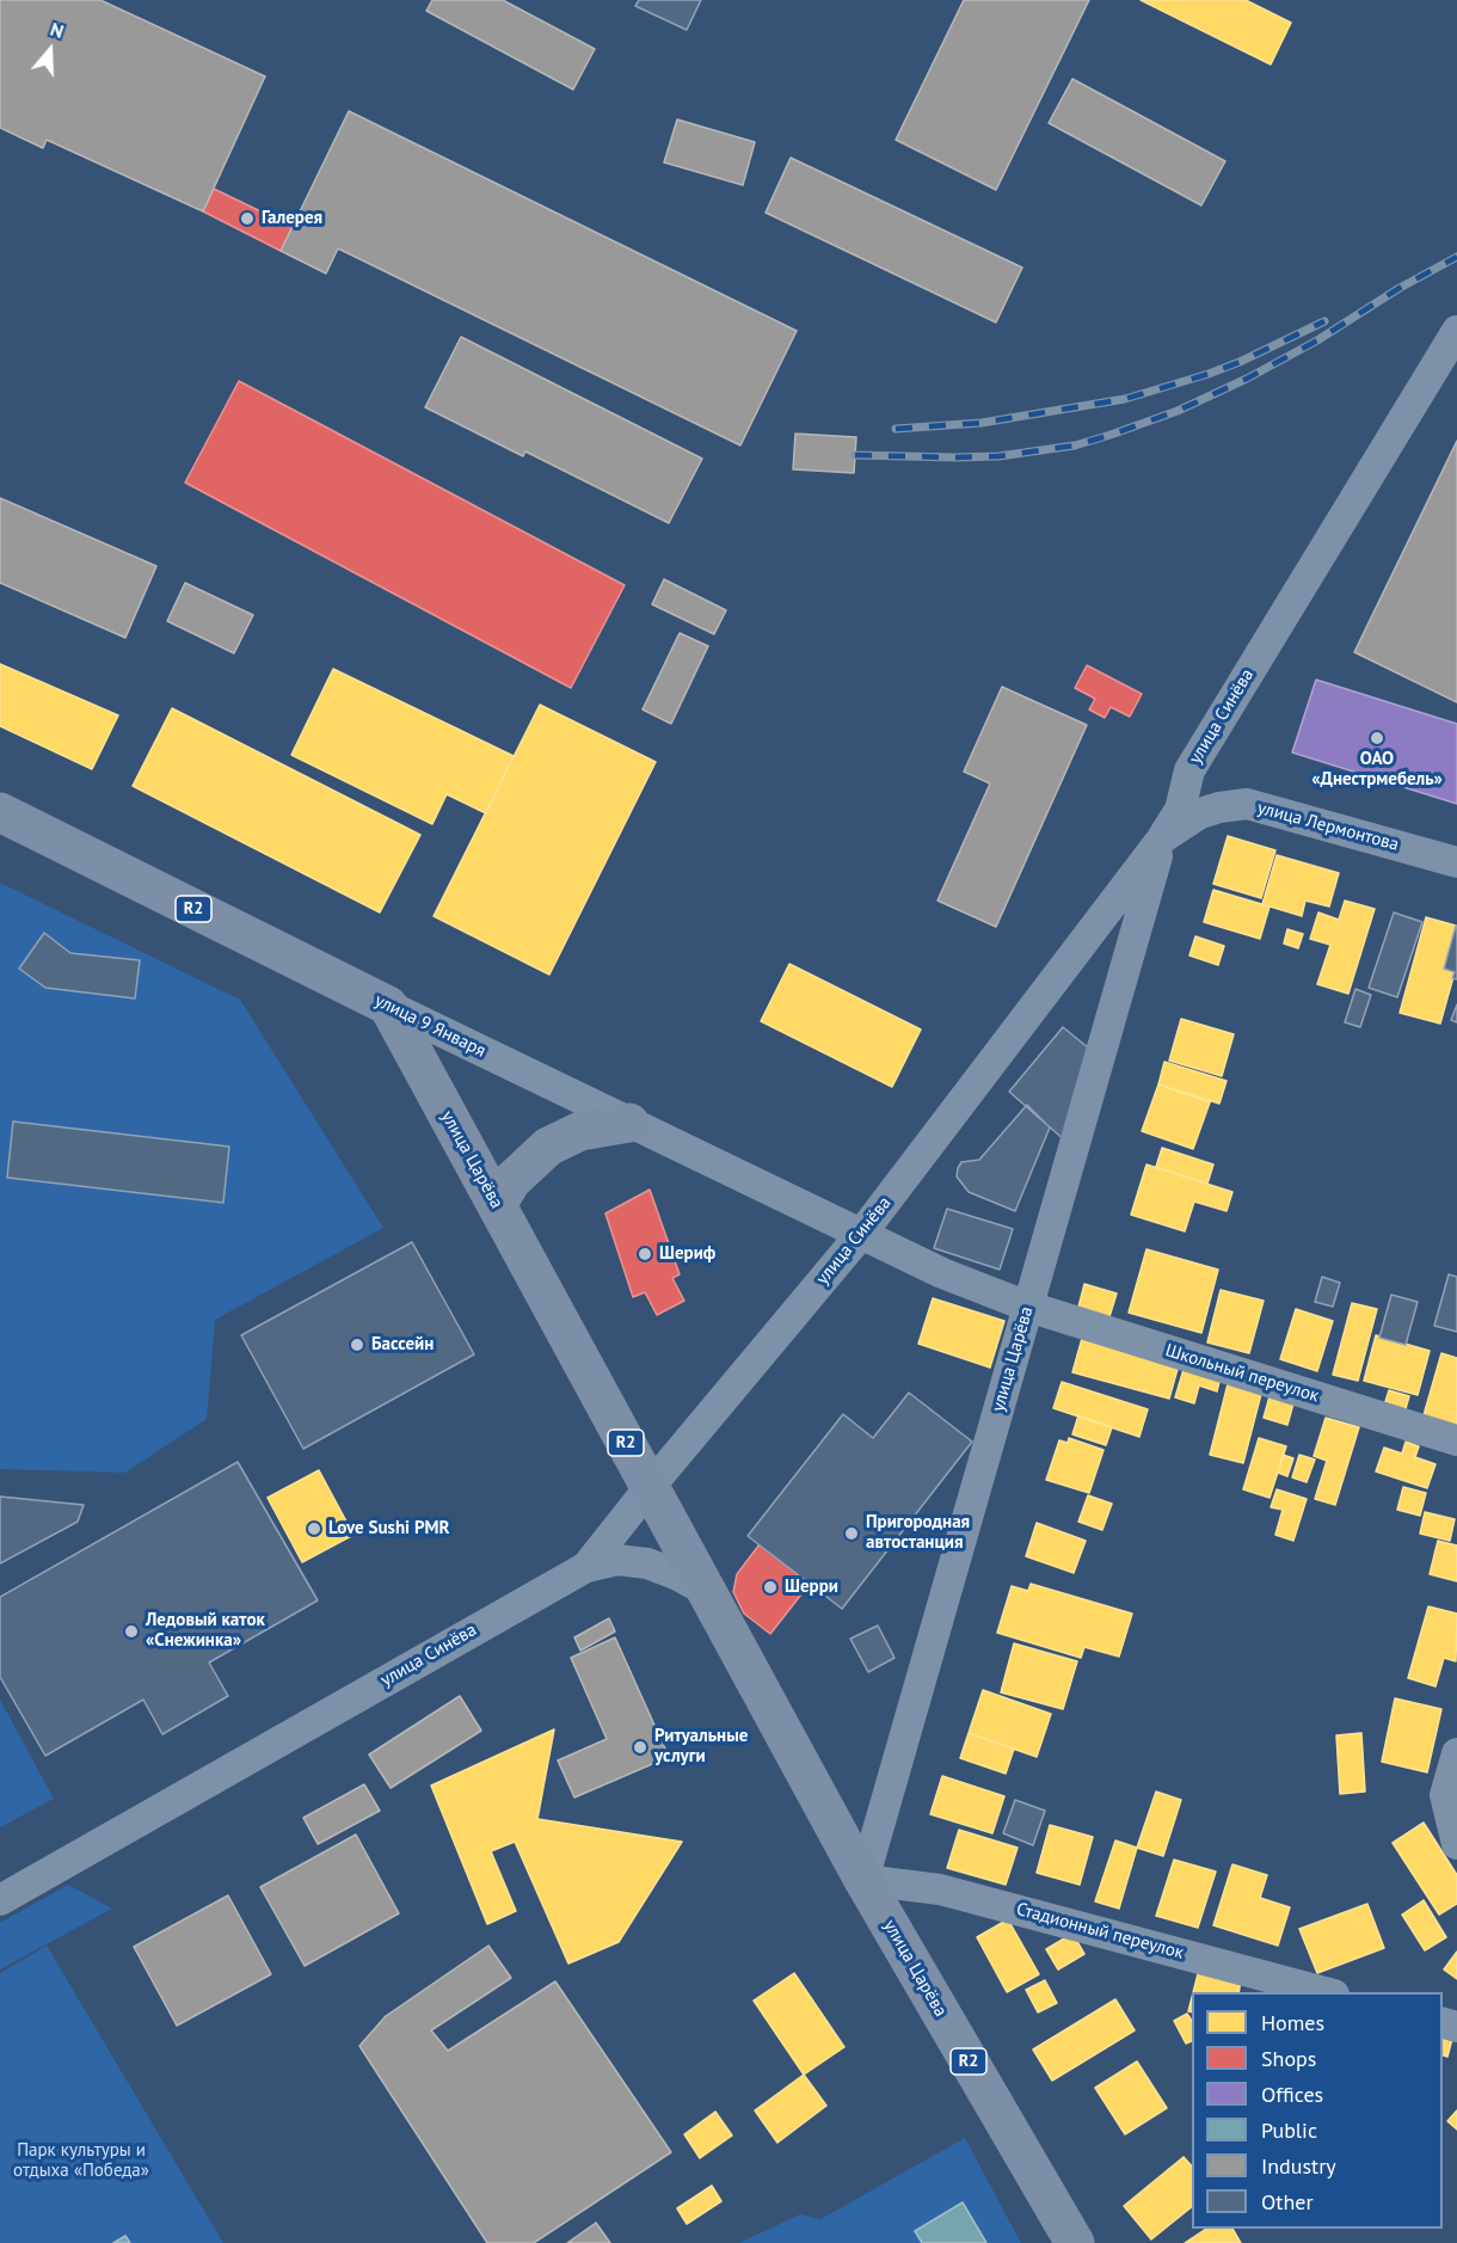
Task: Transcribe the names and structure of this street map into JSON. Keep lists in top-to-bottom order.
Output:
{
  "streets": {
    "main road": ["R2", "улица 9 Января", "улица Царёва"],
    "street": [
      "улица Синёва",
      "улица Лермонтова",
      "Школьный переулок",
      "Стадионный переулок"
    ]
  },
  "crossings": [
    ["улица Синёва", "улица Лермонтова"],
    ["улица Синёва", "улица 9 Января"],
    ["улица Синёва", "улица Царёва"],
    ["улица Синёва", "Школьный переулок"],
    ["улица Лермонтова", "улица Царёва"],
    ["улица 9 Января", "улица Царёва"],
    ["улица 9 Января", "Школьный переулок"],
    ["улица Царёва", "Школьный переулок"],
    ["улица Царёва", "Стадионный переулок"]
  ],
  "parks": ["Парк культуры и отдыха «Победа»"],
  "places": [
    "Галерея",
    "ОАО «Днестрмебель»",
    "Шериф",
    "Бассейн",
    "Love Sushi PMR",
    "Пригородная автостанция",
    "Шерри",
    "Ледовый каток «Снежинка»",
    "Ритуальные услуги"
  ],
  "legend": [
    "Homes",
    "Shops",
    "Offices",
    "Public",
    "Industry",
    "Other"
  ],
  "north": "top"
}
